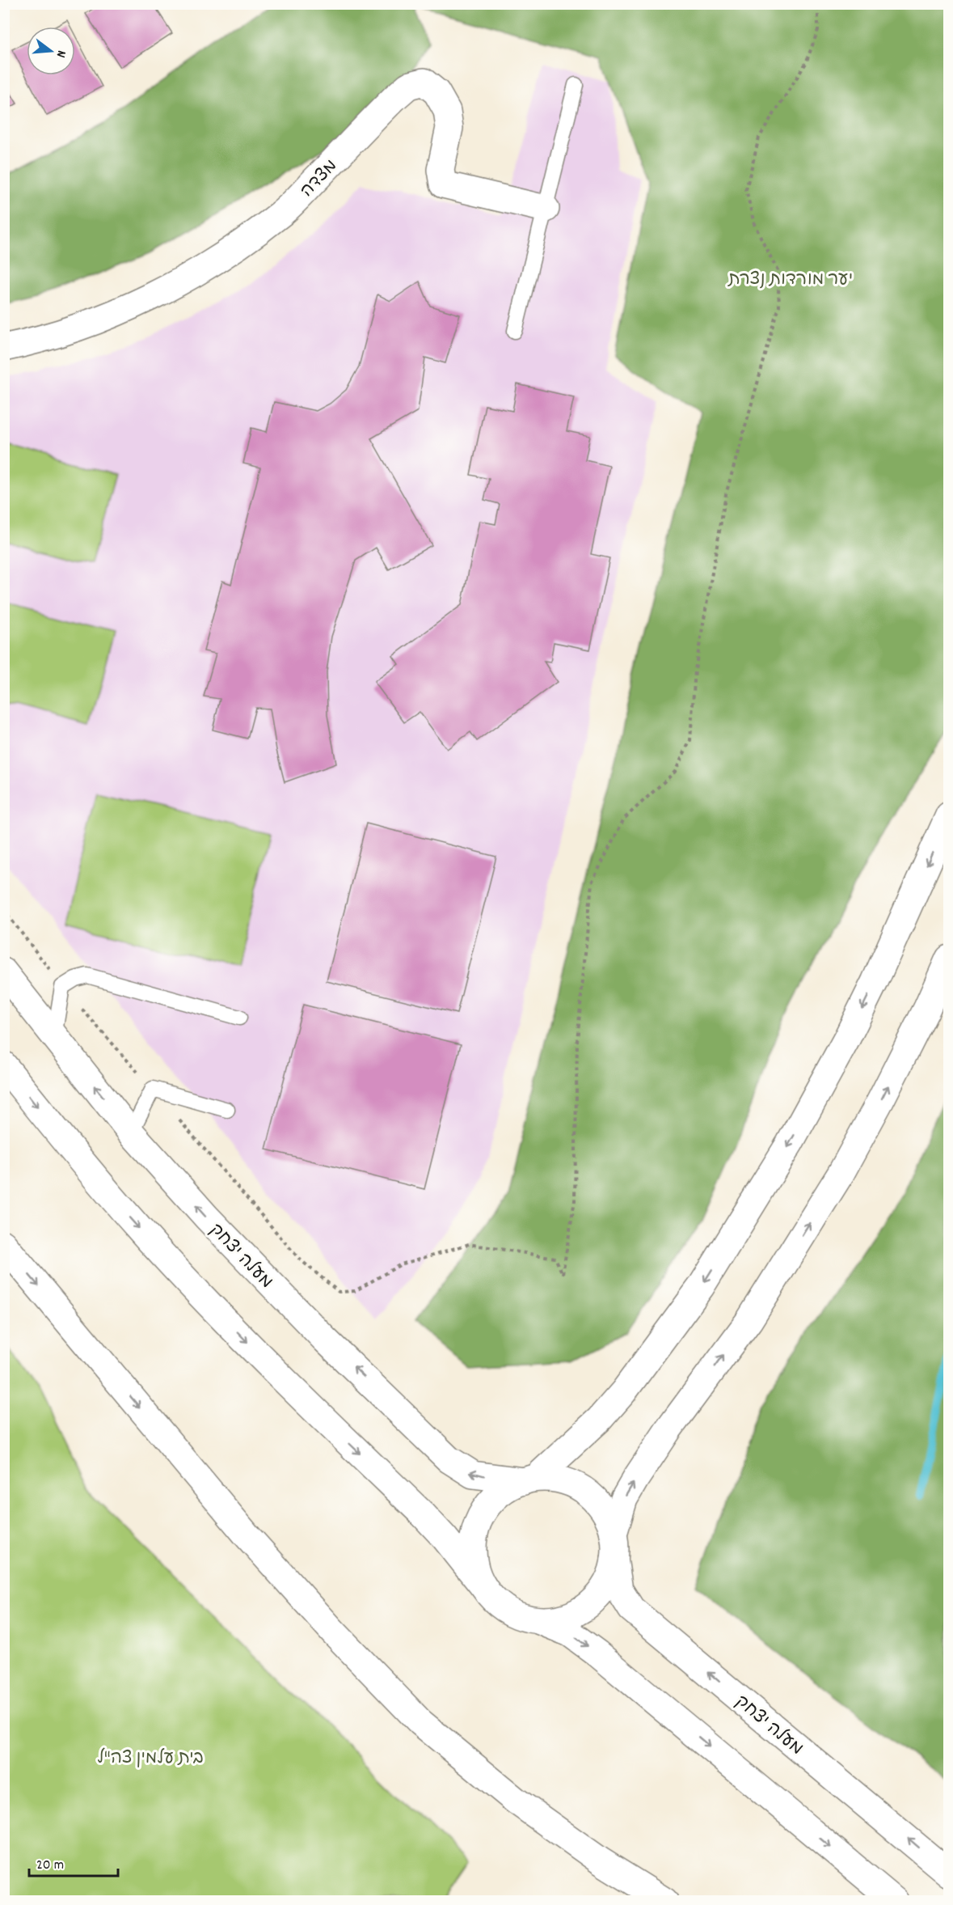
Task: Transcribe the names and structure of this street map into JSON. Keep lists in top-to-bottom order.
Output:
{
  "streets": {
    "main road": ["מצדה", "מעלה יצחק"]
  },
  "parks": ["יער מורדות נצרת", "בית עלמין צה\"ל"],
  "scale_bar": "20 m",
  "north": "right"
}
